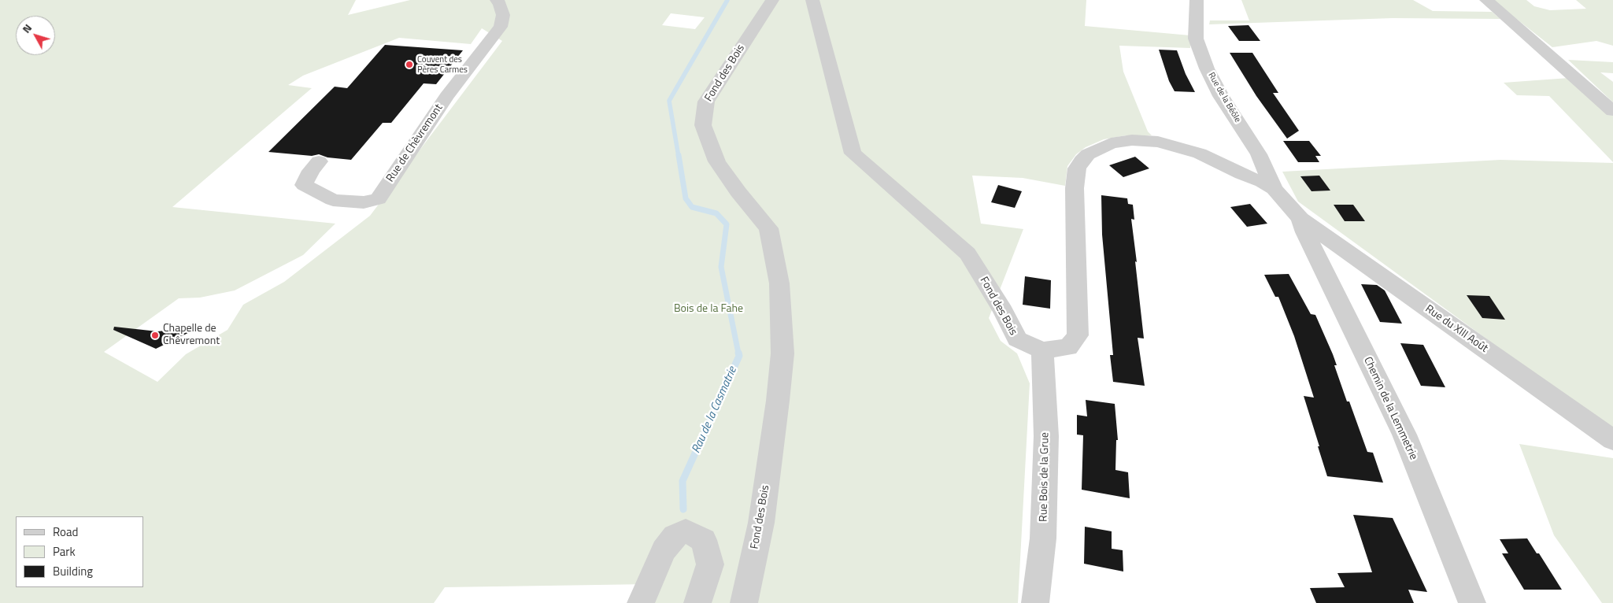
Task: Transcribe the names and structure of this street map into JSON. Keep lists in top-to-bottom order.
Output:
{
  "streets": {
    "street": [
      "Fond des Bois",
      "Rue de la Béôle",
      "Rue de Chèvremont",
      "Rue du XIII Août",
      "Chemin de la Lemmetrie",
      "Rue Bois de la Grue"
    ]
  },
  "crossings": [
    ["Fond des Bois", "Rue Bois de la Grue"],
    ["Rue du XIII Août", "Chemin de la Lemmetrie"]
  ],
  "water": ["Rau de la Casmatrie"],
  "parks": ["Bois de la Fahe"],
  "places": ["Couvent des Pères Carmes", "Chapelle de Chêvremont"],
  "legend": ["Road", "Park", "Building"],
  "north": "top left"
}
